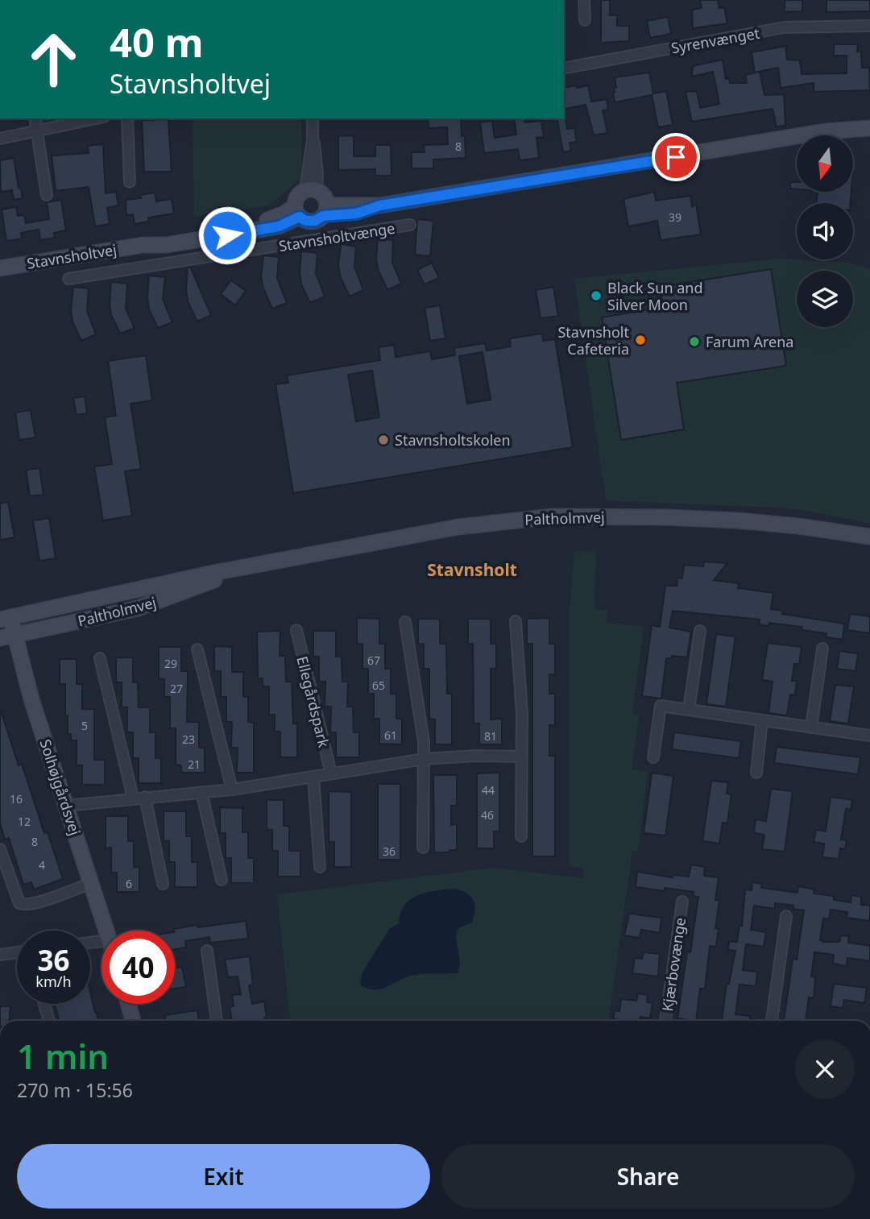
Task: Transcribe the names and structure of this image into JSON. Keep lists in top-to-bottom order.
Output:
{
  "streets": {
    "street": [
      "Syrenvænget",
      "Stavnsholtvænge",
      "Stavnsholtvej",
      "Paltholmvej",
      "Ellegårdspark",
      "Solhøjgårdsvej",
      "Kjærbovænge"
    ]
  },
  "crossings": [
    ["Paltholmvej", "Solhøjgårdsvej"]
  ],
  "districts": ["Stavnsholt"],
  "places": [
    "Black Sun and Silver Moon",
    "Stavnsholt Cafeteria",
    "Farum Arena",
    "Stavnsholtskolen"
  ],
  "house_numbers": [
    "8",
    "39",
    "67",
    "29",
    "65",
    "27",
    "5",
    "61",
    "81",
    "23",
    "21",
    "44",
    "16",
    "46",
    "12",
    "8",
    "36",
    "4",
    "6"
  ],
  "north": "bottom",
  "page": {
    "turn": ["40 m", "Stavnsholtvej"],
    "speed": "36 km/h",
    "limit": "40",
    "heading": ["1 min", "270 m · 15:56"],
    "buttons": ["Exit", "Share"]
  }
}
